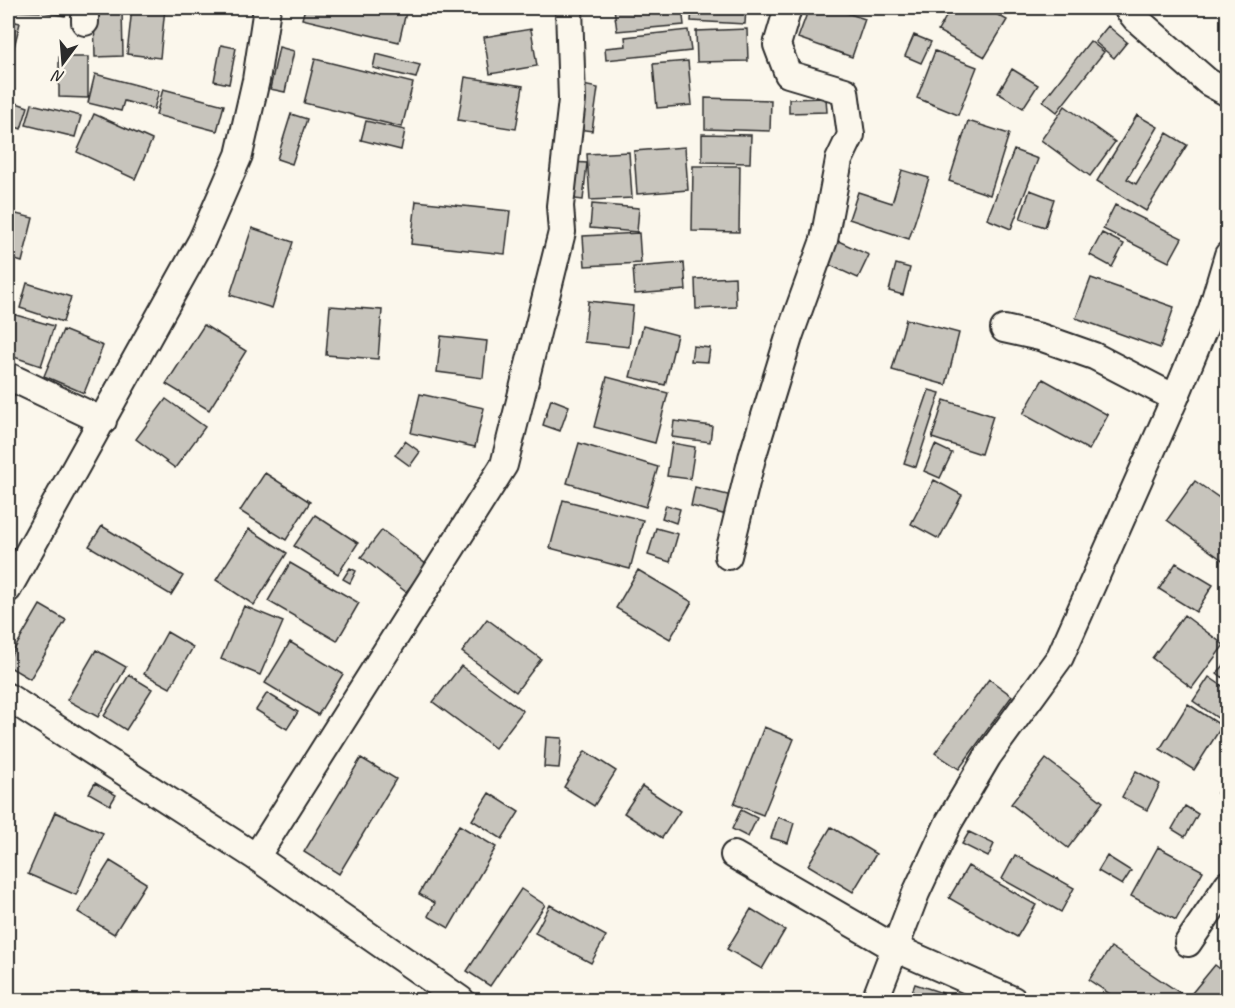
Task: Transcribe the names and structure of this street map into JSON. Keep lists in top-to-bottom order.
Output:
{
  "north": "bottom"
}
